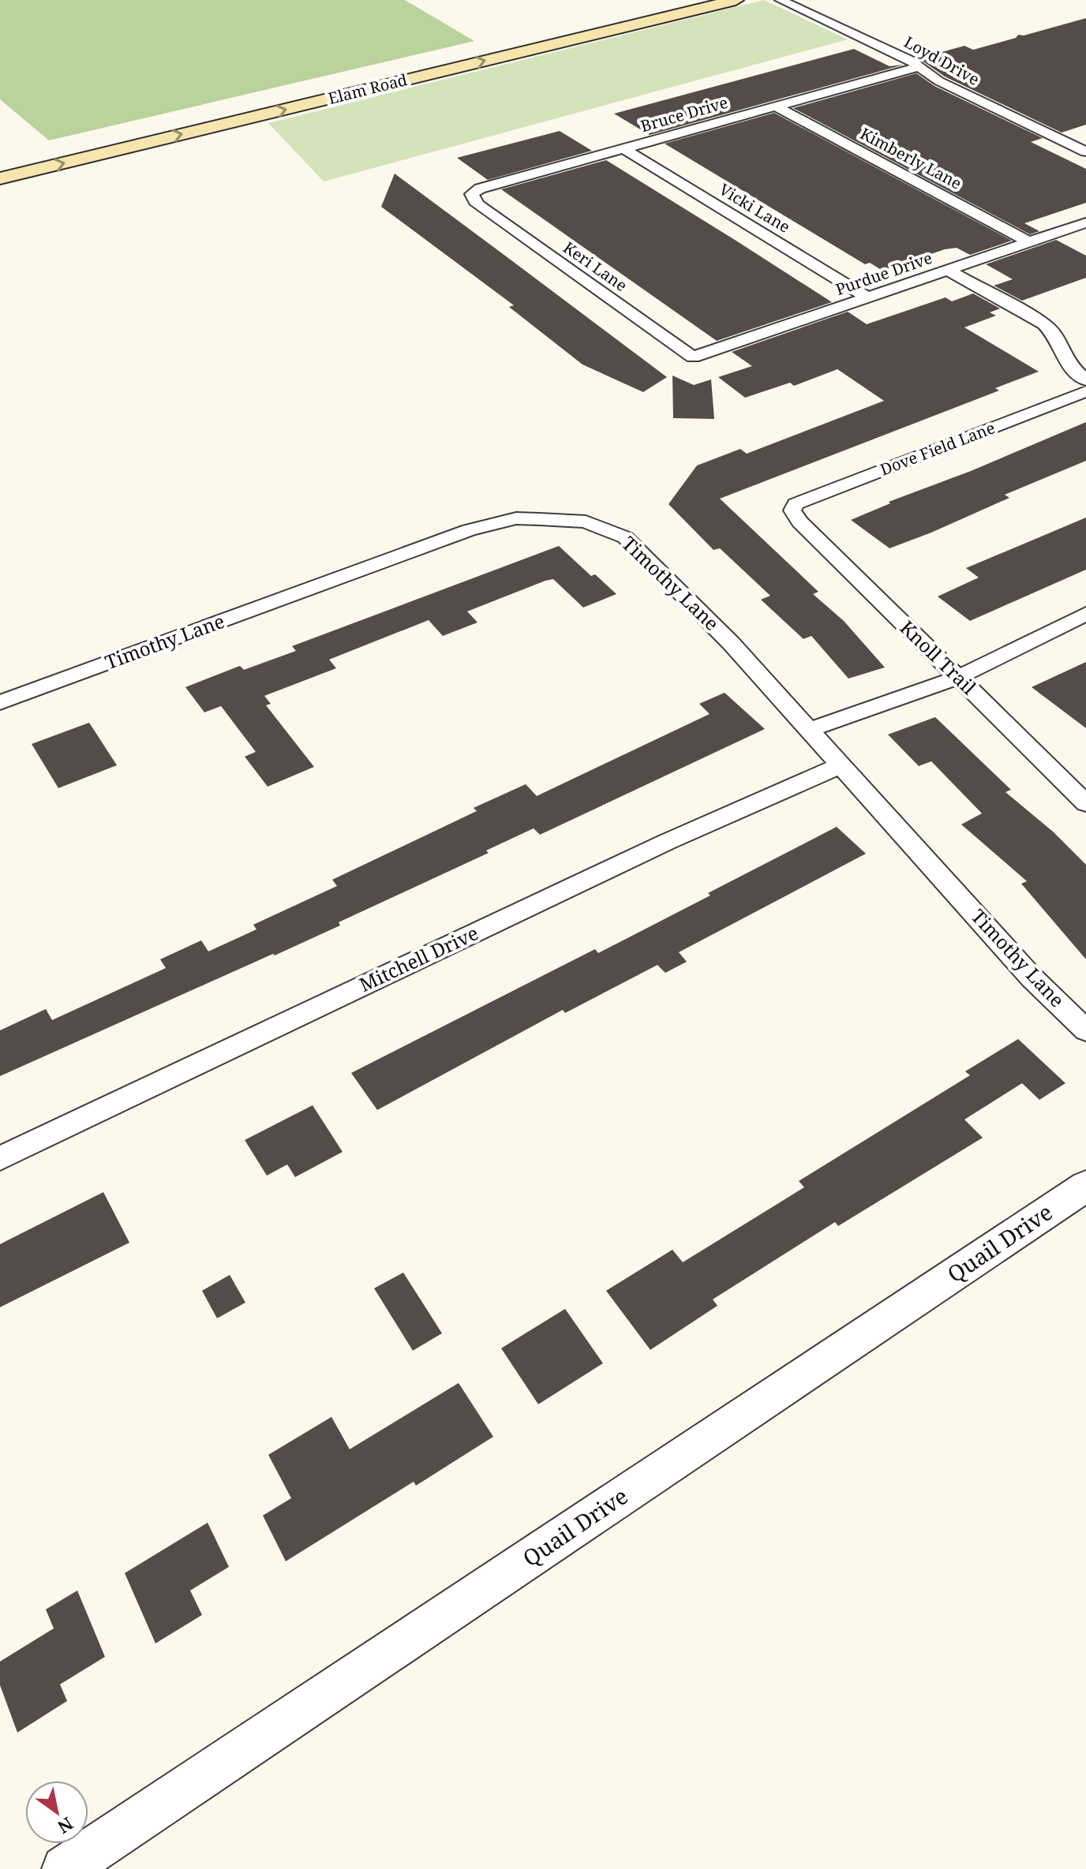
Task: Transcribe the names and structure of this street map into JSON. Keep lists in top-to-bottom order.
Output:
{
  "streets": {
    "main road": ["Elam Road"],
    "street": [
      "Loyd Drive",
      "Bruce Drive",
      "Kimberly Lane",
      "Vicki Lane",
      "Keri Lane",
      "Purdue Drive",
      "Dove Field Lane",
      "Timothy Lane",
      "Knoll Trail",
      "Mitchell Drive",
      "Quail Drive"
    ]
  },
  "crossings": [
    ["Loyd Drive", "Bruce Drive"],
    ["Bruce Drive", "Kimberly Lane"],
    ["Bruce Drive", "Vicki Lane"],
    ["Bruce Drive", "Keri Lane"],
    ["Kimberly Lane", "Purdue Drive"],
    ["Vicki Lane", "Purdue Drive"],
    ["Keri Lane", "Purdue Drive"],
    ["Dove Field Lane", "Knoll Trail"],
    ["Timothy Lane", "Mitchell Drive"]
  ],
  "north": "bottom right"
}
